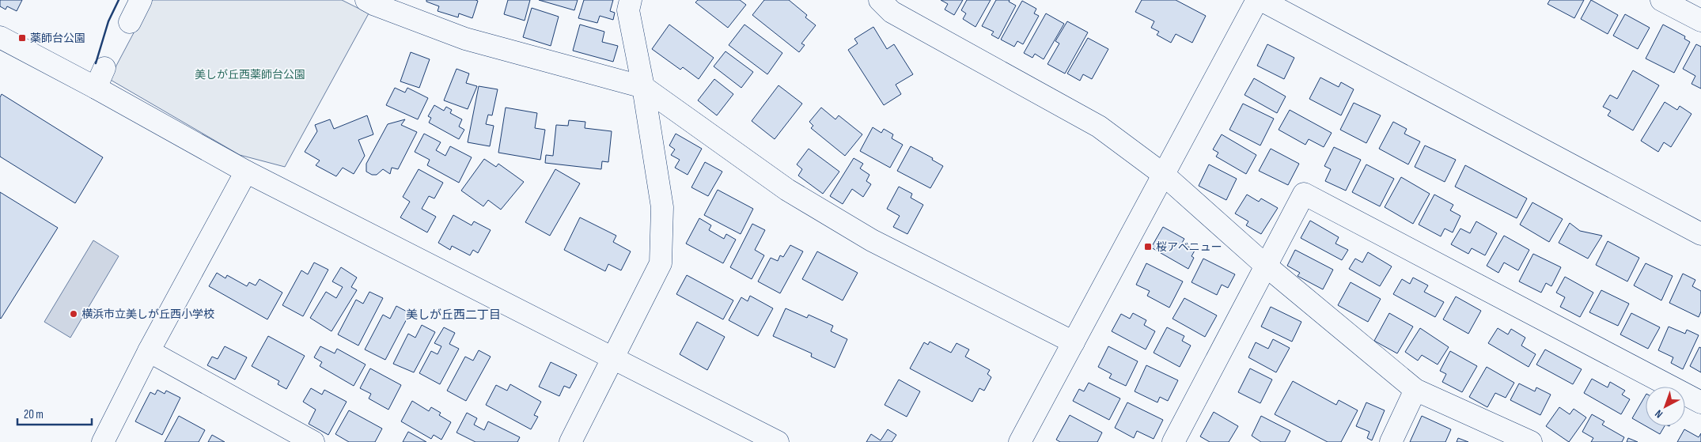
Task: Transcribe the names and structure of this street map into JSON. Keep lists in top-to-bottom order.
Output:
{
  "districts": ["美しが丘西二丁目"],
  "parks": ["美しが丘西薬師台公園"],
  "places": {
    "transit": ["薬師台公園", "桜アベニュー"],
    "other": ["横浜市立美しが丘西小学校"]
  },
  "scale_bar": "20 m",
  "north": "bottom left"
}
